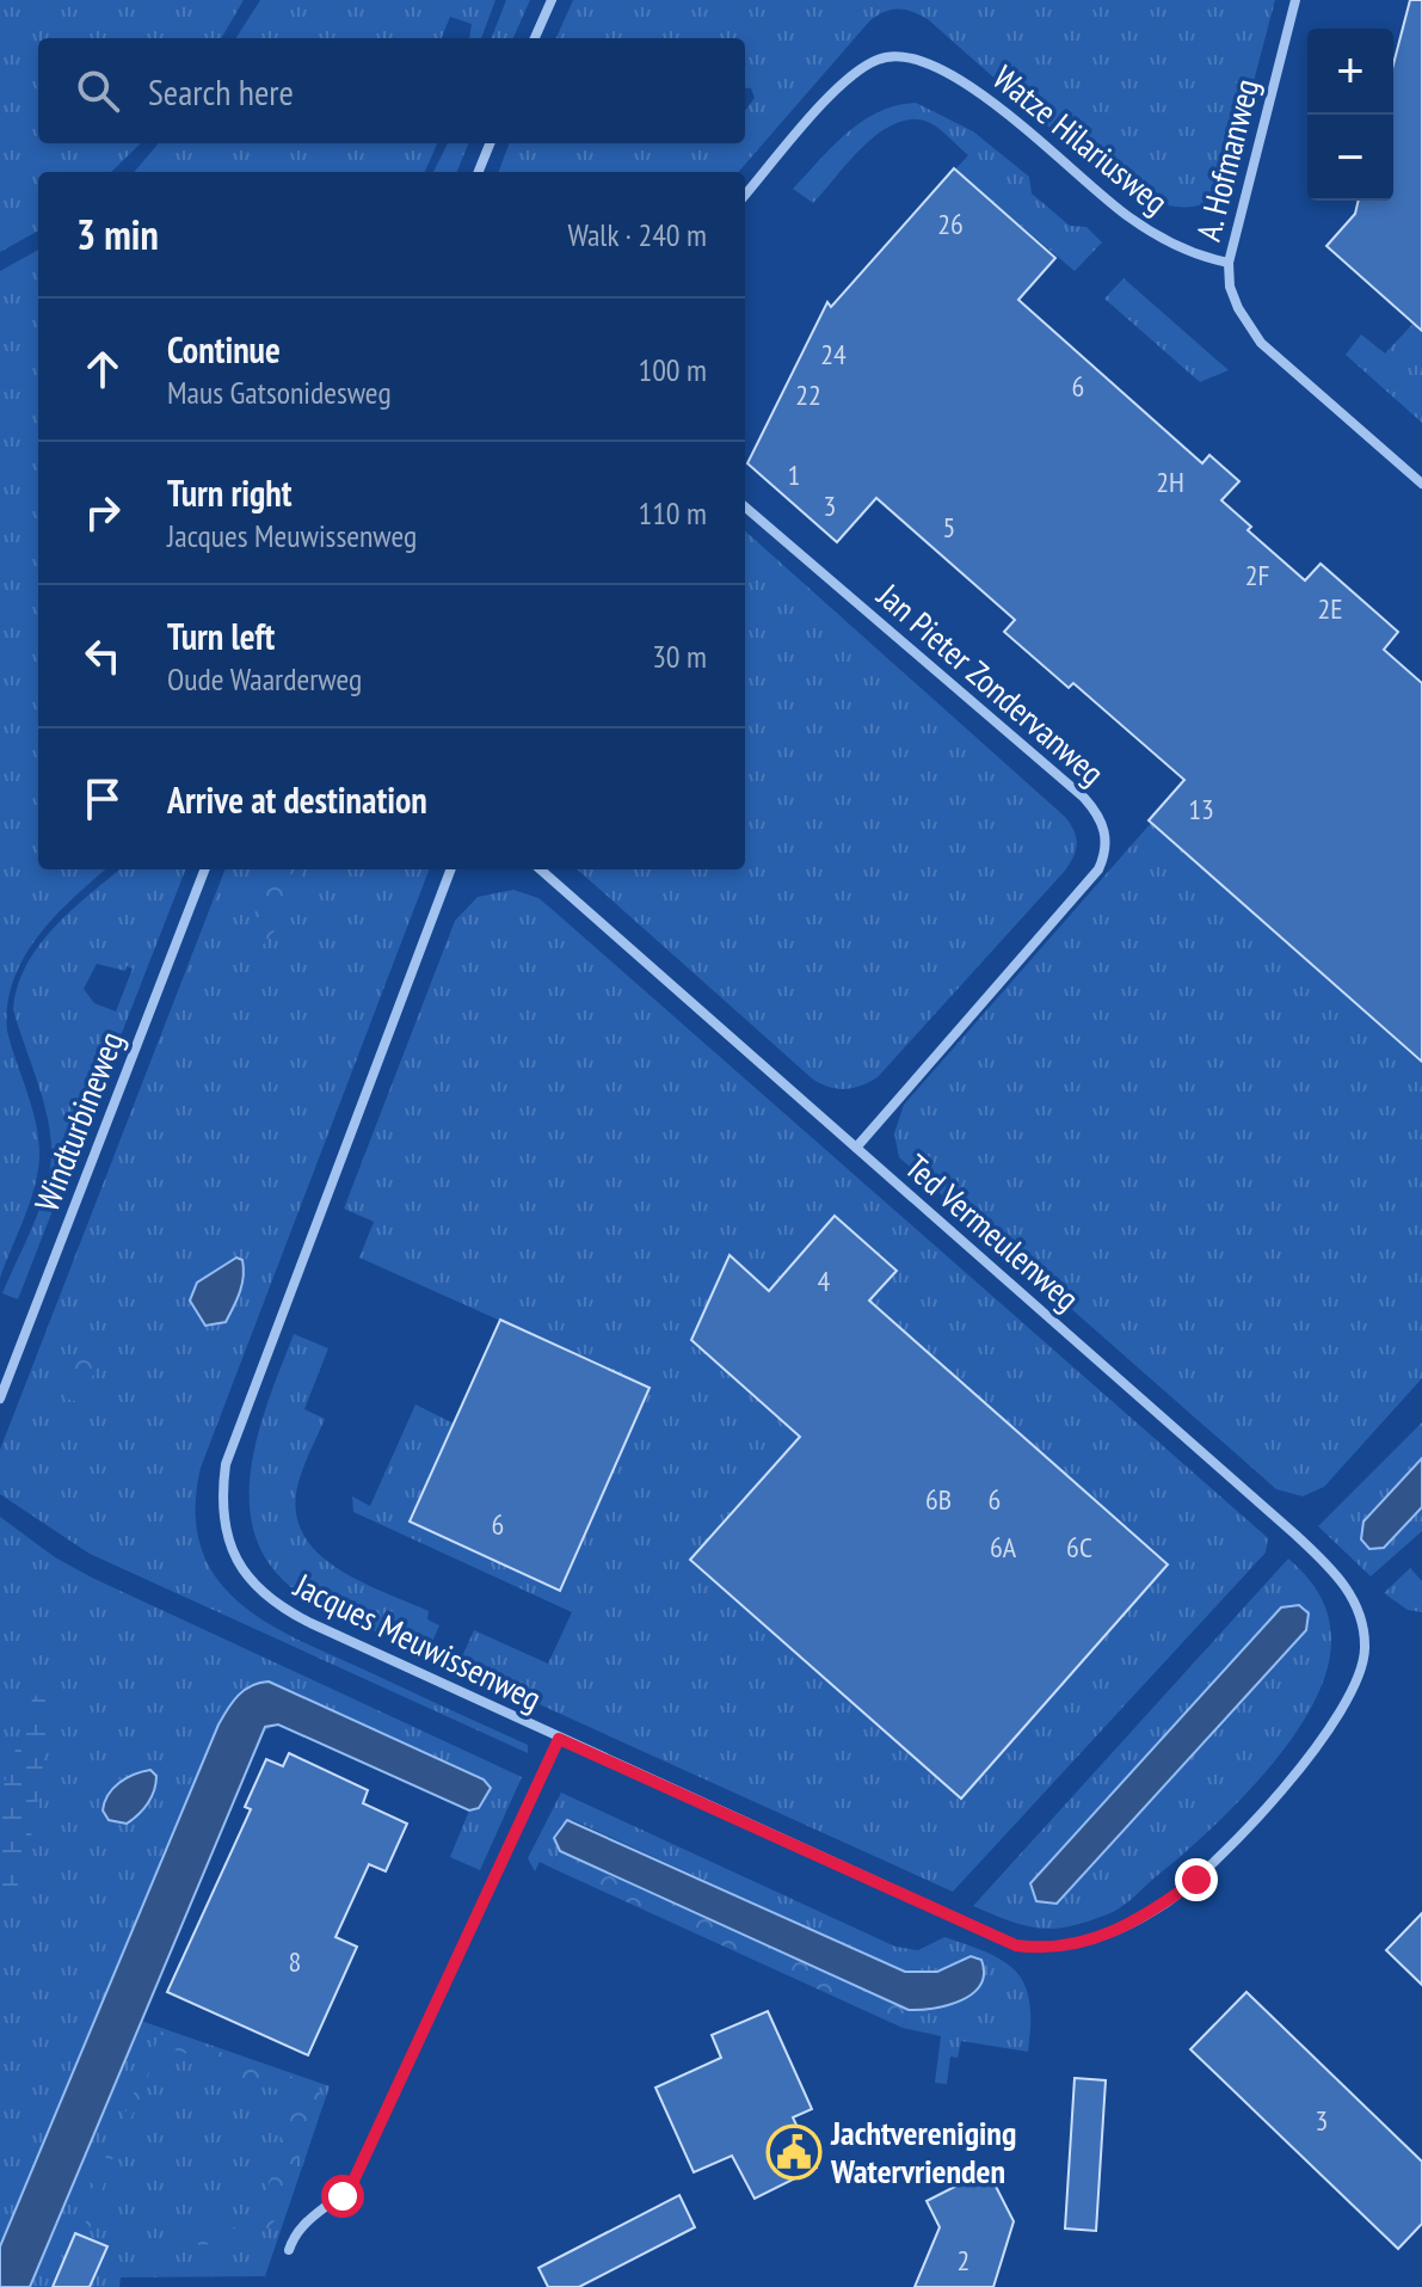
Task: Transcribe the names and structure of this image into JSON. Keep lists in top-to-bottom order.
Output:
{
  "streets": {
    "street": [
      "Watze Hilariusweg",
      "A. Hofmanweg",
      "Jan Pieter Zondervanweg",
      "Windturbineweg",
      "Ted Vermeulenweg",
      "Jacques Meuwissenweg"
    ]
  },
  "crossings": [
    ["Watze Hilariusweg", "A. Hofmanweg"],
    ["Jan Pieter Zondervanweg", "Ted Vermeulenweg"],
    ["Ted Vermeulenweg", "Jacques Meuwissenweg"]
  ],
  "places": {
    "public building": ["Jachtvereniging Watervrienden"]
  },
  "house_numbers": [
    "26",
    "24",
    "6",
    "22",
    "1",
    "2H",
    "3",
    "5",
    "2F",
    "2E",
    "13",
    "4",
    "6B",
    "6",
    "6",
    "6A",
    "6C",
    "8",
    "3",
    "2"
  ],
  "page": {
    "map_buttons": ["+", "−"],
    "search": "Search here",
    "heading": ["3 min", "Walk · 240 m"],
    "list": [
      ["Continue", "Maus Gatsonidesweg", "100 m"],
      ["Turn right", "Jacques Meuwissenweg", "110 m"],
      ["Turn left", "Oude Waarderweg", "30 m"],
      "Arrive at destination"
    ]
  }
}
